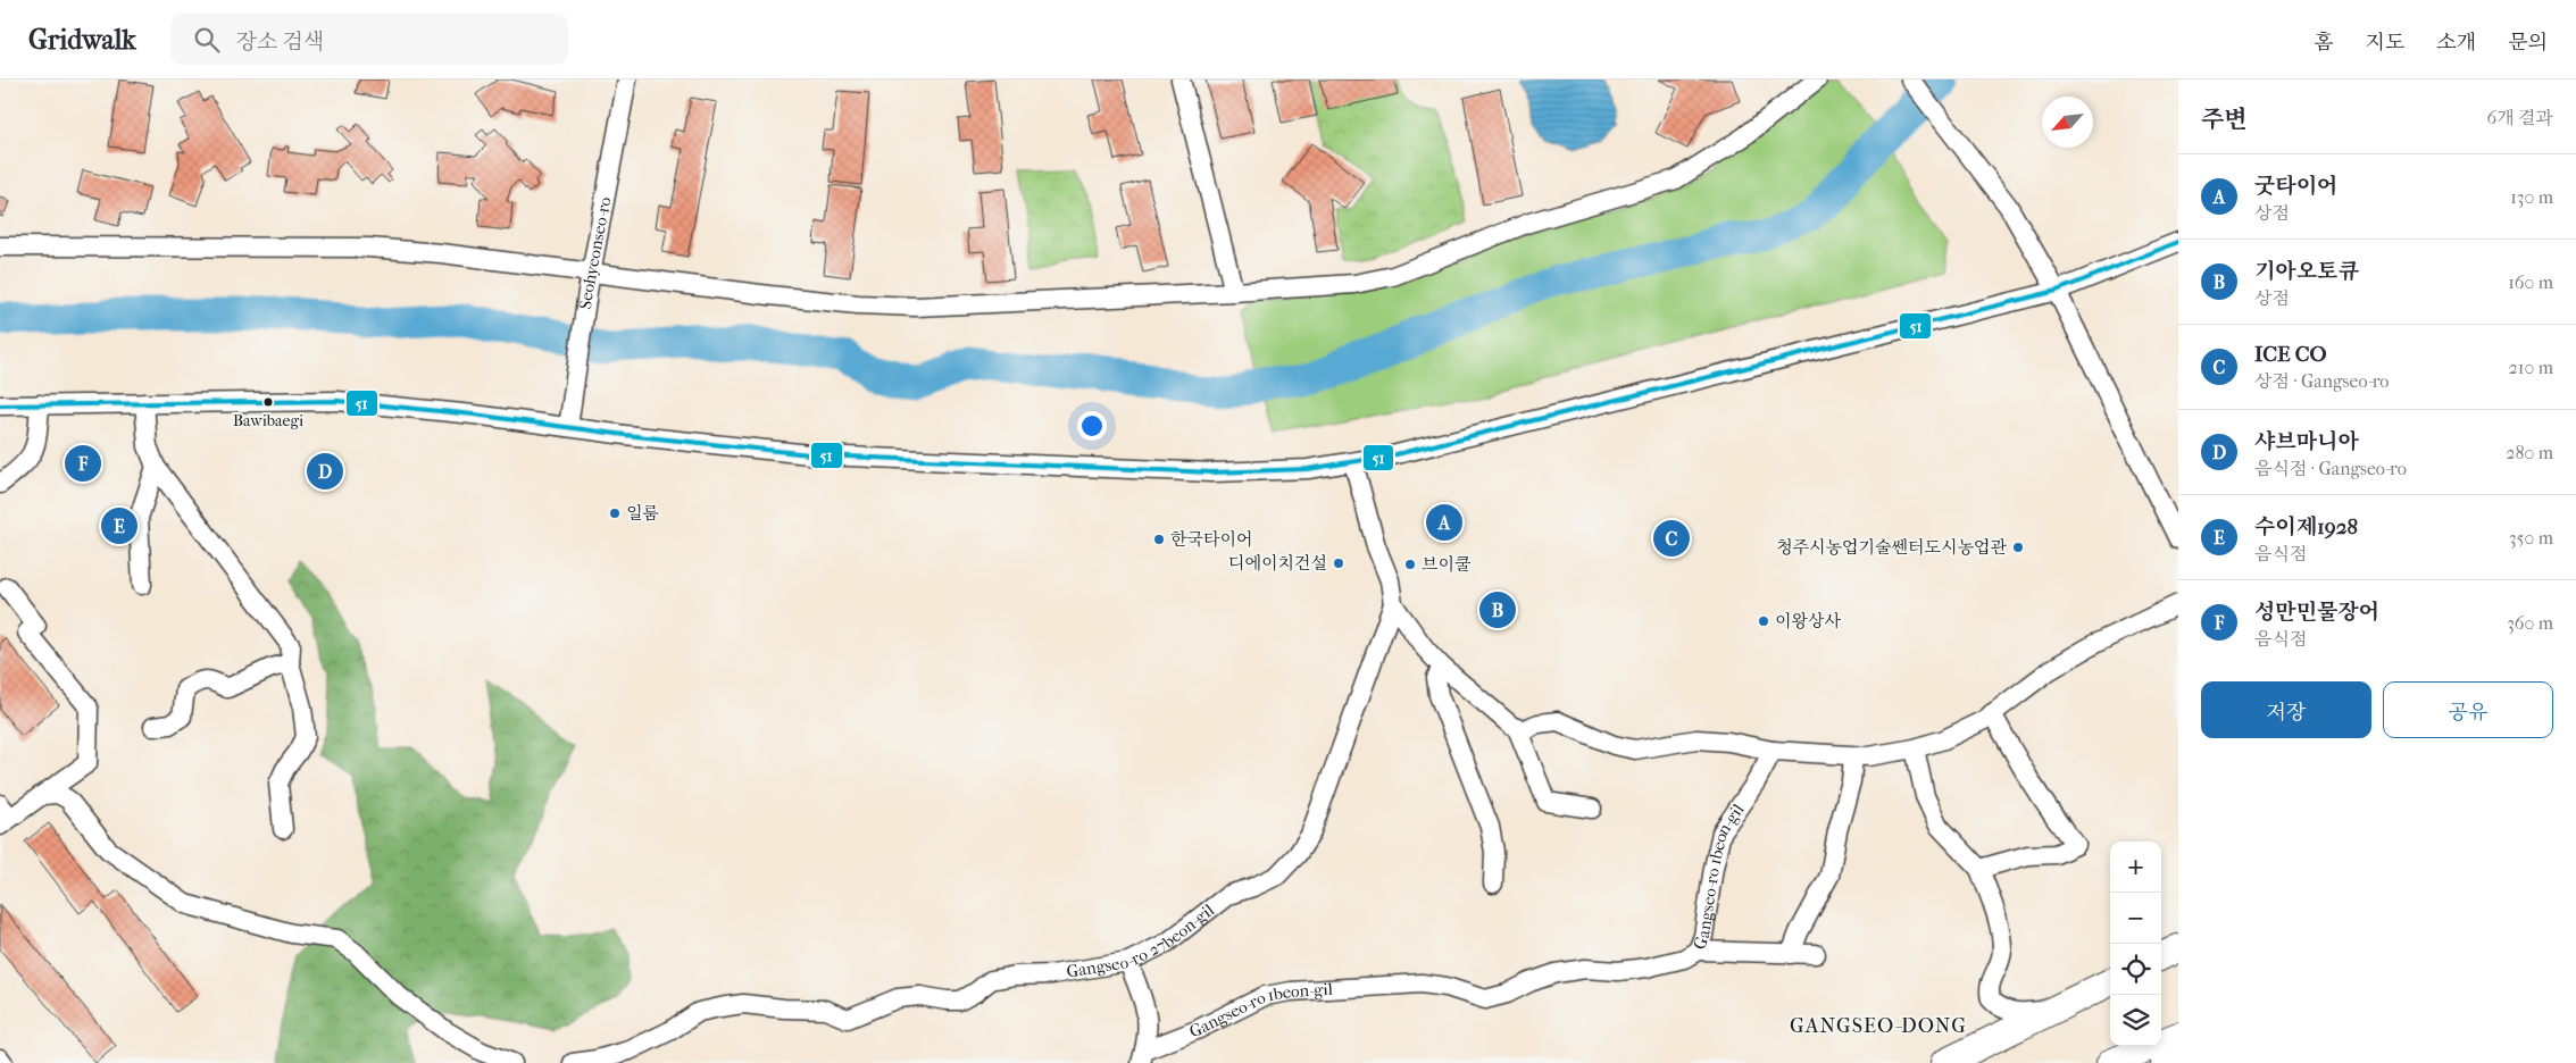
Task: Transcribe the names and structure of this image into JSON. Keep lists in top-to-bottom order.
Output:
{
  "streets": {
    "street": ["Seohyeonseo-ro", "Gangseo-ro 1beon-gil", "Gangseo-ro 27beon-gil"]
  },
  "districts": ["GANGSEO-DONG"],
  "places": [
    "Bawibaegi",
    "일룸",
    "한국타이어",
    "청주시농업기술쎈터도시농업관",
    "디에이치건설",
    "브이쿨",
    "이왕상사"
  ],
  "lines": ["transit line 51"],
  "north": "bottom left",
  "page": {
    "header": "Gridwalk",
    "search": "장소 검색",
    "nav": [
      "홈",
      "지도",
      "소개",
      "문의"
    ],
    "heading": ["주변", "6개 결과"],
    "list": [
      {
        "mark": "A",
        "name": "굿타이어",
        "note": "상점",
        "value": "130 m"
      },
      {
        "mark": "B",
        "name": "기아오토큐",
        "note": "상점",
        "value": "160 m"
      },
      {
        "mark": "C",
        "name": "ICE CO",
        "note": "상점 · Gangseo-ro",
        "value": "210 m"
      },
      {
        "mark": "D",
        "name": "샤브마니아",
        "note": "음식점 · Gangseo-ro",
        "value": "280 m"
      },
      {
        "mark": "E",
        "name": "수이제1928",
        "note": "음식점",
        "value": "350 m"
      },
      {
        "mark": "F",
        "name": "성만민물장어",
        "note": "음식점",
        "value": "360 m"
      }
    ],
    "pins": [
      "F",
      "D",
      "A",
      "E",
      "C",
      "B"
    ],
    "buttons": ["저장", "공유"],
    "map_buttons": ["+", "−"]
  }
}
